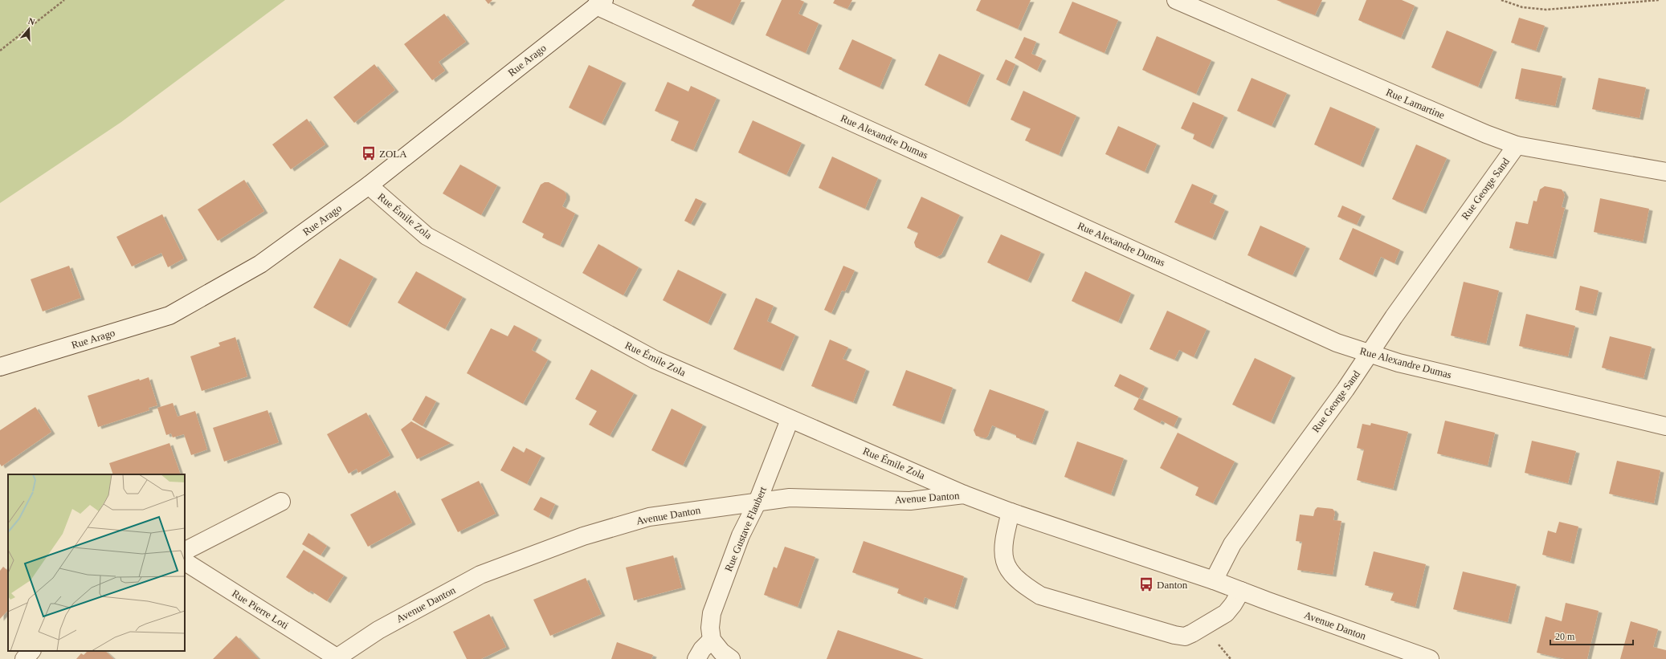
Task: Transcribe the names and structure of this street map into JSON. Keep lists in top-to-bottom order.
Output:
{
  "streets": {
    "street": [
      "Rue Arago",
      "Rue Lamartine",
      "Rue Alexandre Dumas",
      "Rue George Sand",
      "Rue Émile Zola",
      "Avenue Danton",
      "Rue Gustave Flaubert",
      "Rue Pierre Loti"
    ]
  },
  "crossings": [
    ["Rue Arago", "Rue Alexandre Dumas"],
    ["Rue Arago", "Rue Émile Zola"],
    ["Rue Lamartine", "Rue George Sand"],
    ["Rue Alexandre Dumas", "Rue George Sand"],
    ["Rue George Sand", "Avenue Danton"],
    ["Rue Émile Zola", "Avenue Danton"],
    ["Rue Émile Zola", "Rue Gustave Flaubert"],
    ["Avenue Danton", "Rue Gustave Flaubert"],
    ["Avenue Danton", "Rue Pierre Loti"]
  ],
  "places": {
    "bus stop": ["ZOLA", "Danton"]
  },
  "scale_bar": "20 m",
  "north": "top"
}
